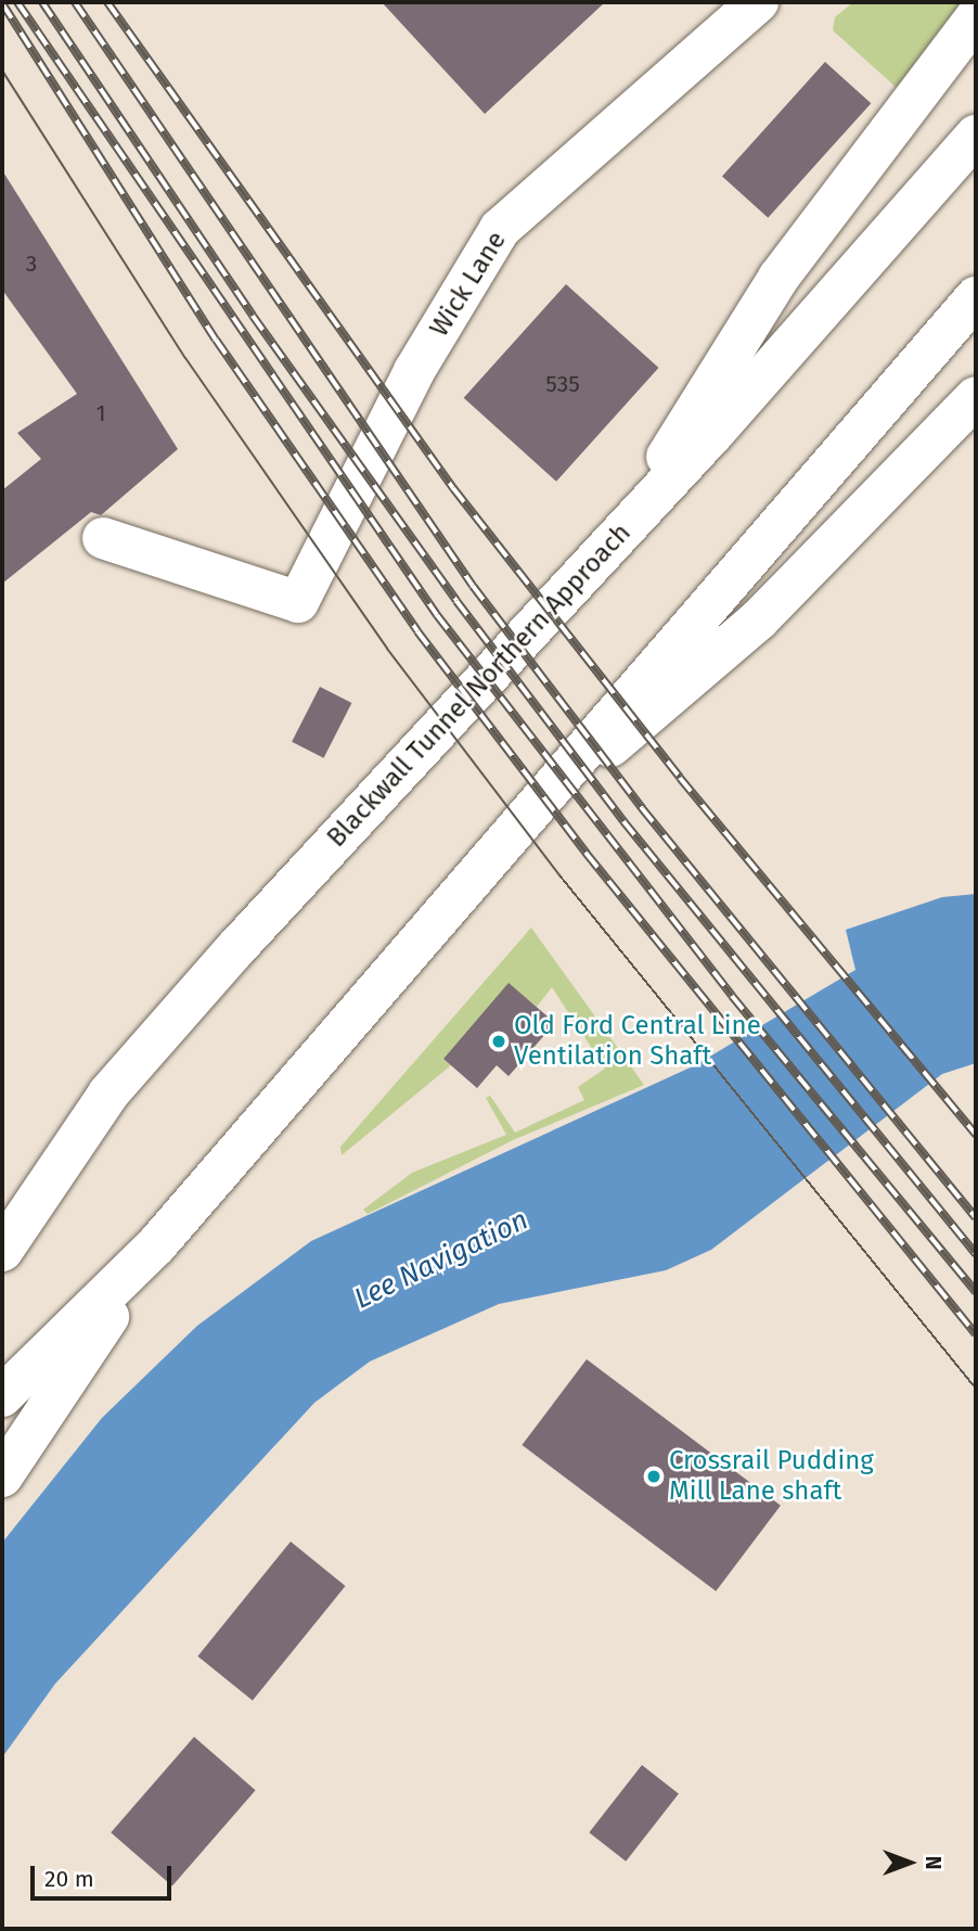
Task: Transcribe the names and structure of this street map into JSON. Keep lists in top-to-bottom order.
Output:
{
  "streets": {
    "main road": ["Wick Lane", "Blackwall Tunnel Northern Approach"]
  },
  "water": ["Lee Navigation"],
  "places": ["Old Ford Central Line Ventilation Shaft", "Crossrail Pudding Mill Lane shaft"],
  "house_numbers": ["3", "535", "1"],
  "scale_bar": "20 m",
  "north": "right"
}
